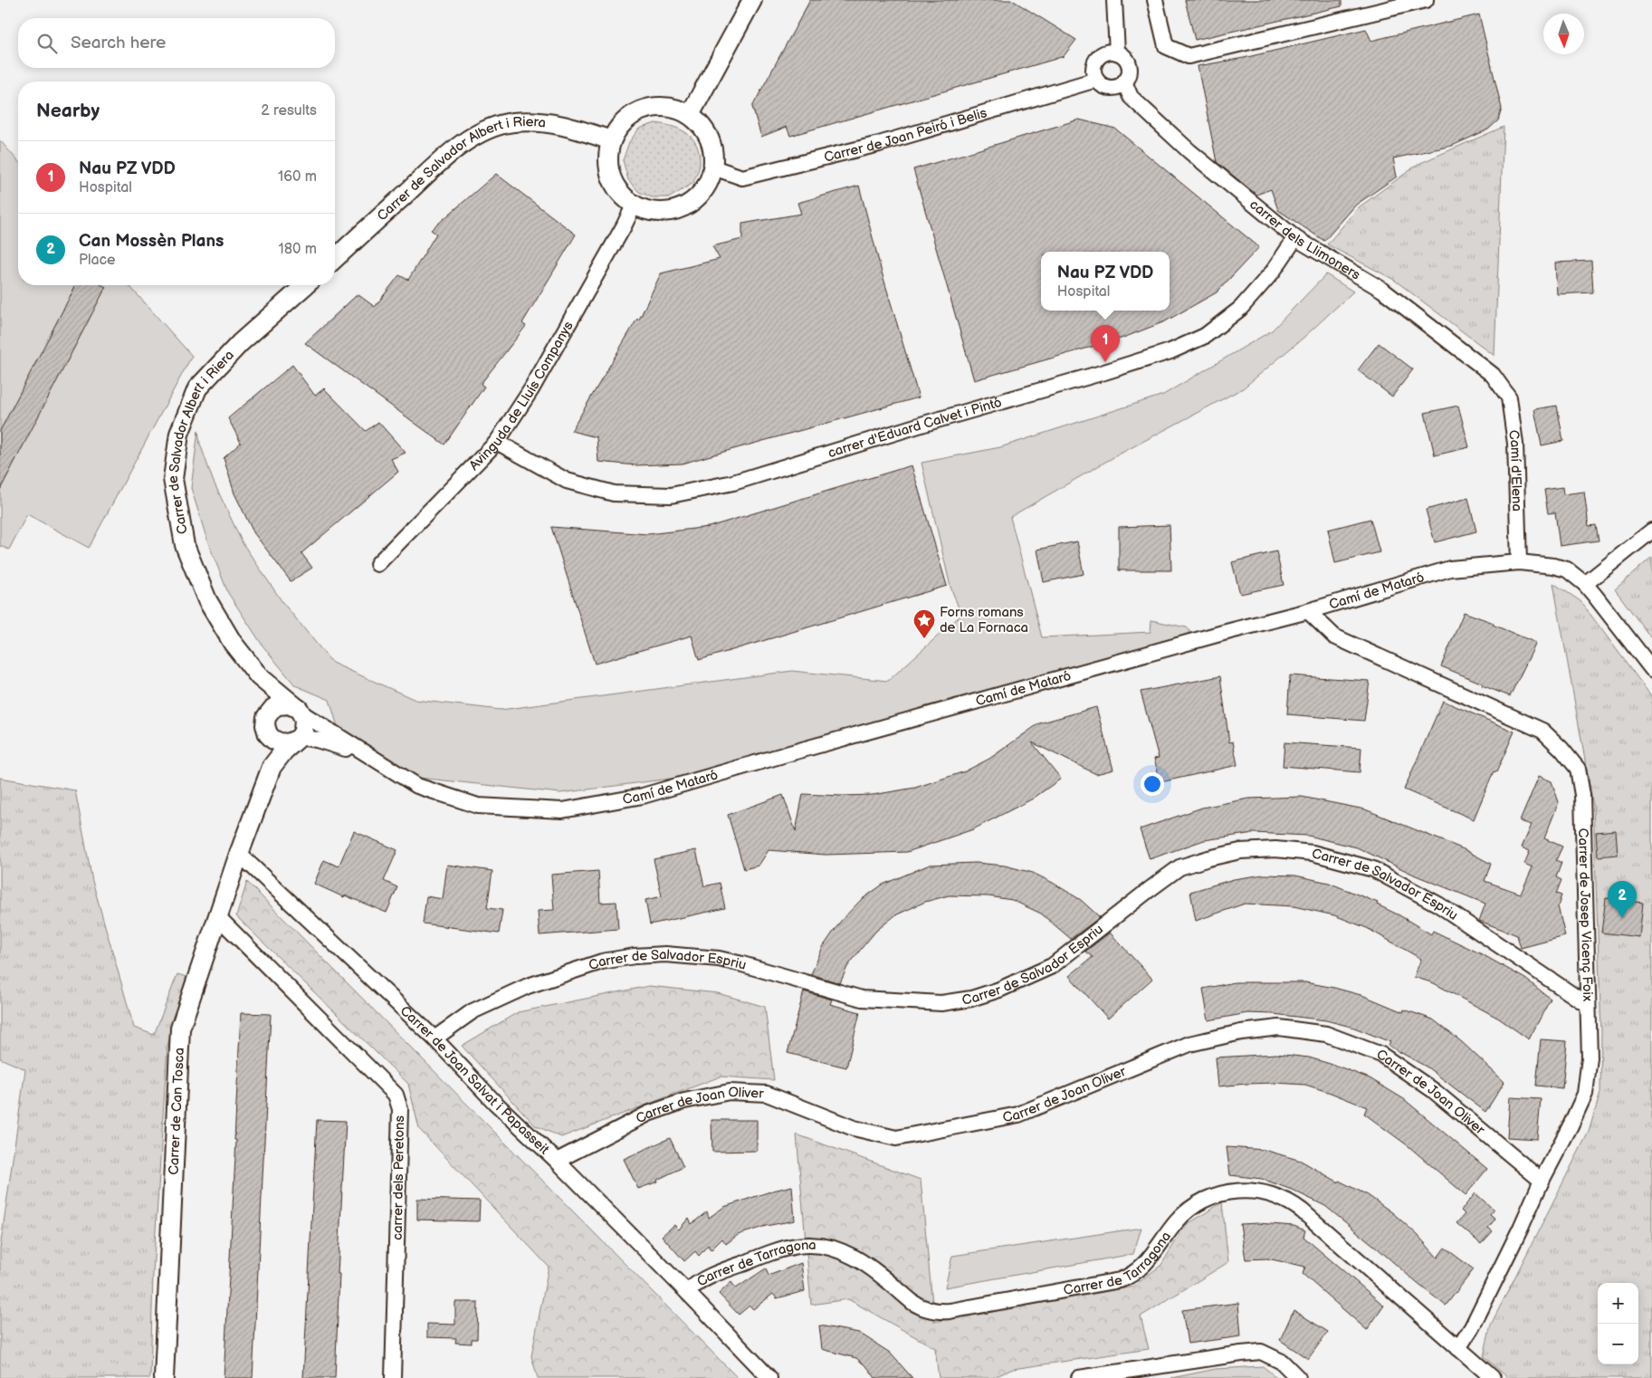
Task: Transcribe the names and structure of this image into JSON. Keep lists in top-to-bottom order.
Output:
{
  "streets": {
    "street": [
      "Carrer de Joan Peiró i Belis",
      "Carrer de Salvador Albert i Riera",
      "carrer dels Llimoners",
      "Avinguda de Lluís Companys",
      "carrer d'Eduard Calvet i Pintó",
      "Camí d'Elena",
      "Camí de Mataró",
      "Carrer de Salvador Espriu",
      "Carrer de Josep Vicenç Foix",
      "Carrer de Joan Salvat i Papasseit",
      "Carrer de Joan Oliver",
      "Carrer de Can Tosca",
      "carrer dels Peretons",
      "Carrer de Tarragona"
    ]
  },
  "crossings": [
    ["Carrer de Joan Peiró i Belis", "Carrer de Salvador Albert i Riera"],
    ["Carrer de Joan Peiró i Belis", "carrer dels Llimoners"],
    ["Carrer de Joan Peiró i Belis", "Avinguda de Lluís Companys"],
    ["Carrer de Salvador Albert i Riera", "Avinguda de Lluís Companys"],
    ["Carrer de Salvador Albert i Riera", "Camí de Mataró"],
    ["carrer dels Llimoners", "carrer d'Eduard Calvet i Pintó"],
    ["carrer dels Llimoners", "Camí d'Elena"],
    ["Avinguda de Lluís Companys", "carrer d'Eduard Calvet i Pintó"],
    ["Camí d'Elena", "Camí de Mataró"],
    ["Camí de Mataró", "Carrer de Josep Vicenç Foix"],
    ["Carrer de Salvador Espriu", "Carrer de Josep Vicenç Foix"],
    ["Carrer de Salvador Espriu", "Carrer de Joan Salvat i Papasseit"],
    ["Carrer de Josep Vicenç Foix", "Carrer de Joan Oliver"],
    ["Carrer de Josep Vicenç Foix", "Carrer de Tarragona"],
    ["Carrer de Joan Salvat i Papasseit", "Carrer de Joan Oliver"],
    ["Carrer de Joan Salvat i Papasseit", "Carrer de Can Tosca"],
    ["Carrer de Joan Salvat i Papasseit", "Carrer de Tarragona"],
    ["Carrer de Can Tosca", "carrer dels Peretons"]
  ],
  "places": {
    "place": ["Forns romans de La Fornaca"]
  },
  "north": "bottom",
  "page": {
    "search": "Search here",
    "heading": ["Nearby", "2 results"],
    "list": [
      {
        "mark": "1",
        "name": "Nau PZ VDD",
        "note": "Hospital",
        "value": "160 m"
      },
      {
        "mark": "2",
        "name": "Can Mossèn Plans",
        "note": "Place",
        "value": "180 m"
      }
    ],
    "popup": ["Nau PZ VDD", "Hospital"],
    "pins": ["1", "2"],
    "map_buttons": ["+", "−"]
  }
}
